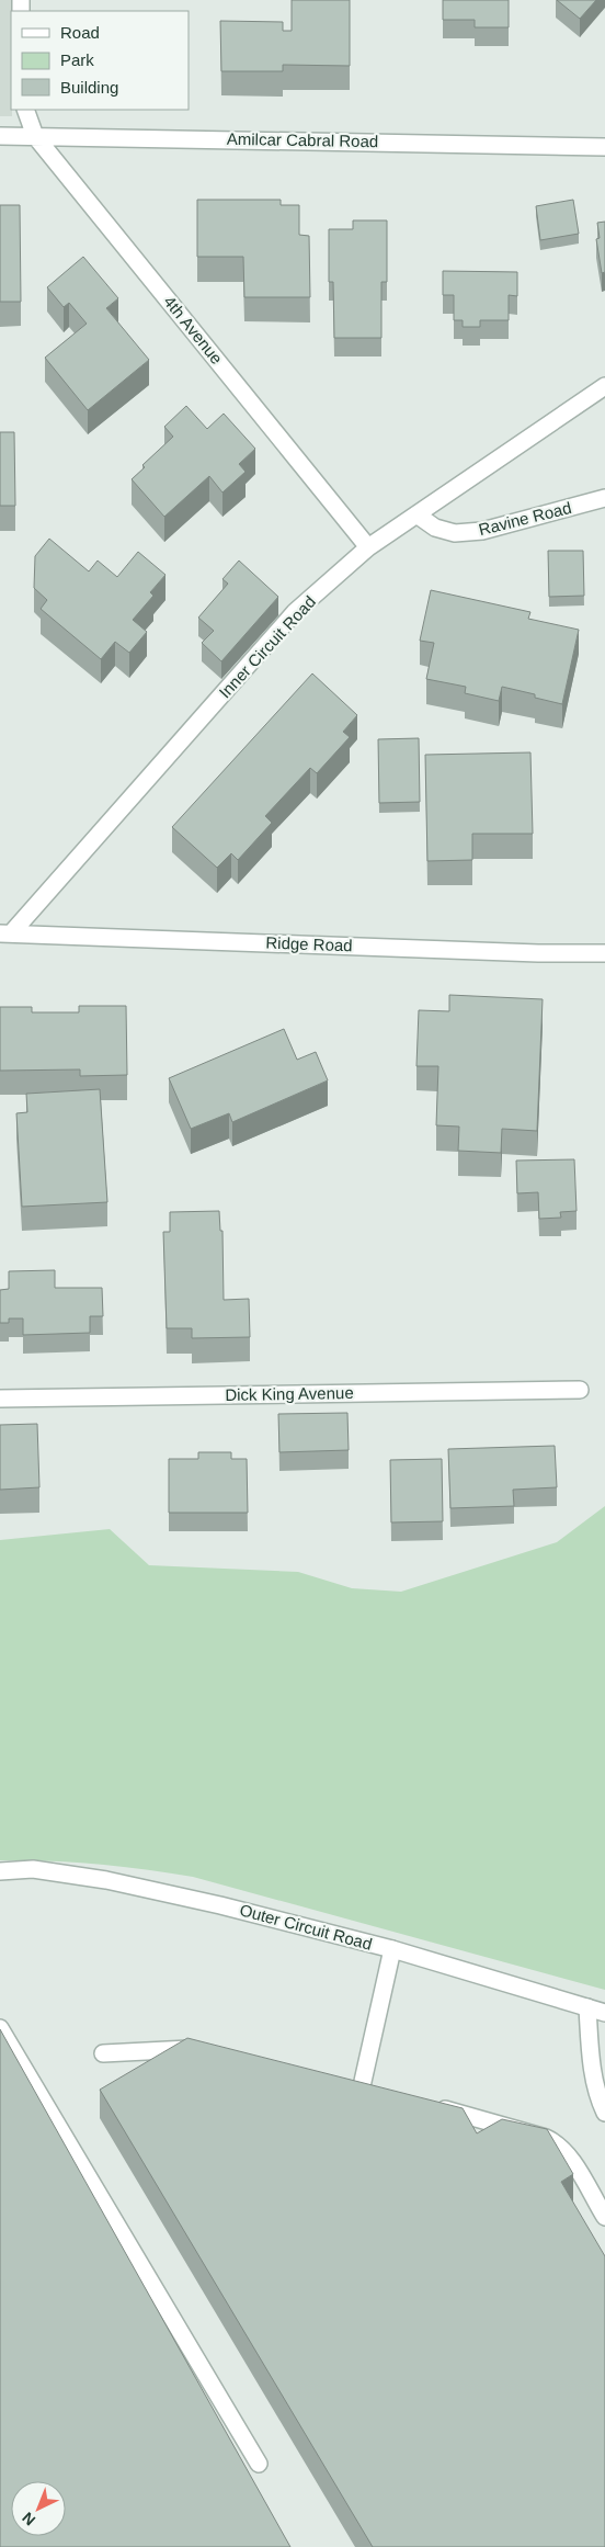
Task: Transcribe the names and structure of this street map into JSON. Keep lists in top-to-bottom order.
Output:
{
  "streets": {
    "street": [
      "Amilcar Cabral Road",
      "4th Avenue",
      "Ravine Road",
      "Inner Circuit Road",
      "Ridge Road",
      "Dick King Avenue",
      "Outer Circuit Road"
    ]
  },
  "crossings": [
    ["Amilcar Cabral Road", "4th Avenue"],
    ["4th Avenue", "Inner Circuit Road"],
    ["Ravine Road", "Inner Circuit Road"],
    ["Inner Circuit Road", "Ridge Road"]
  ],
  "legend": ["Road", "Park", "Building"],
  "north": "bottom left"
}
